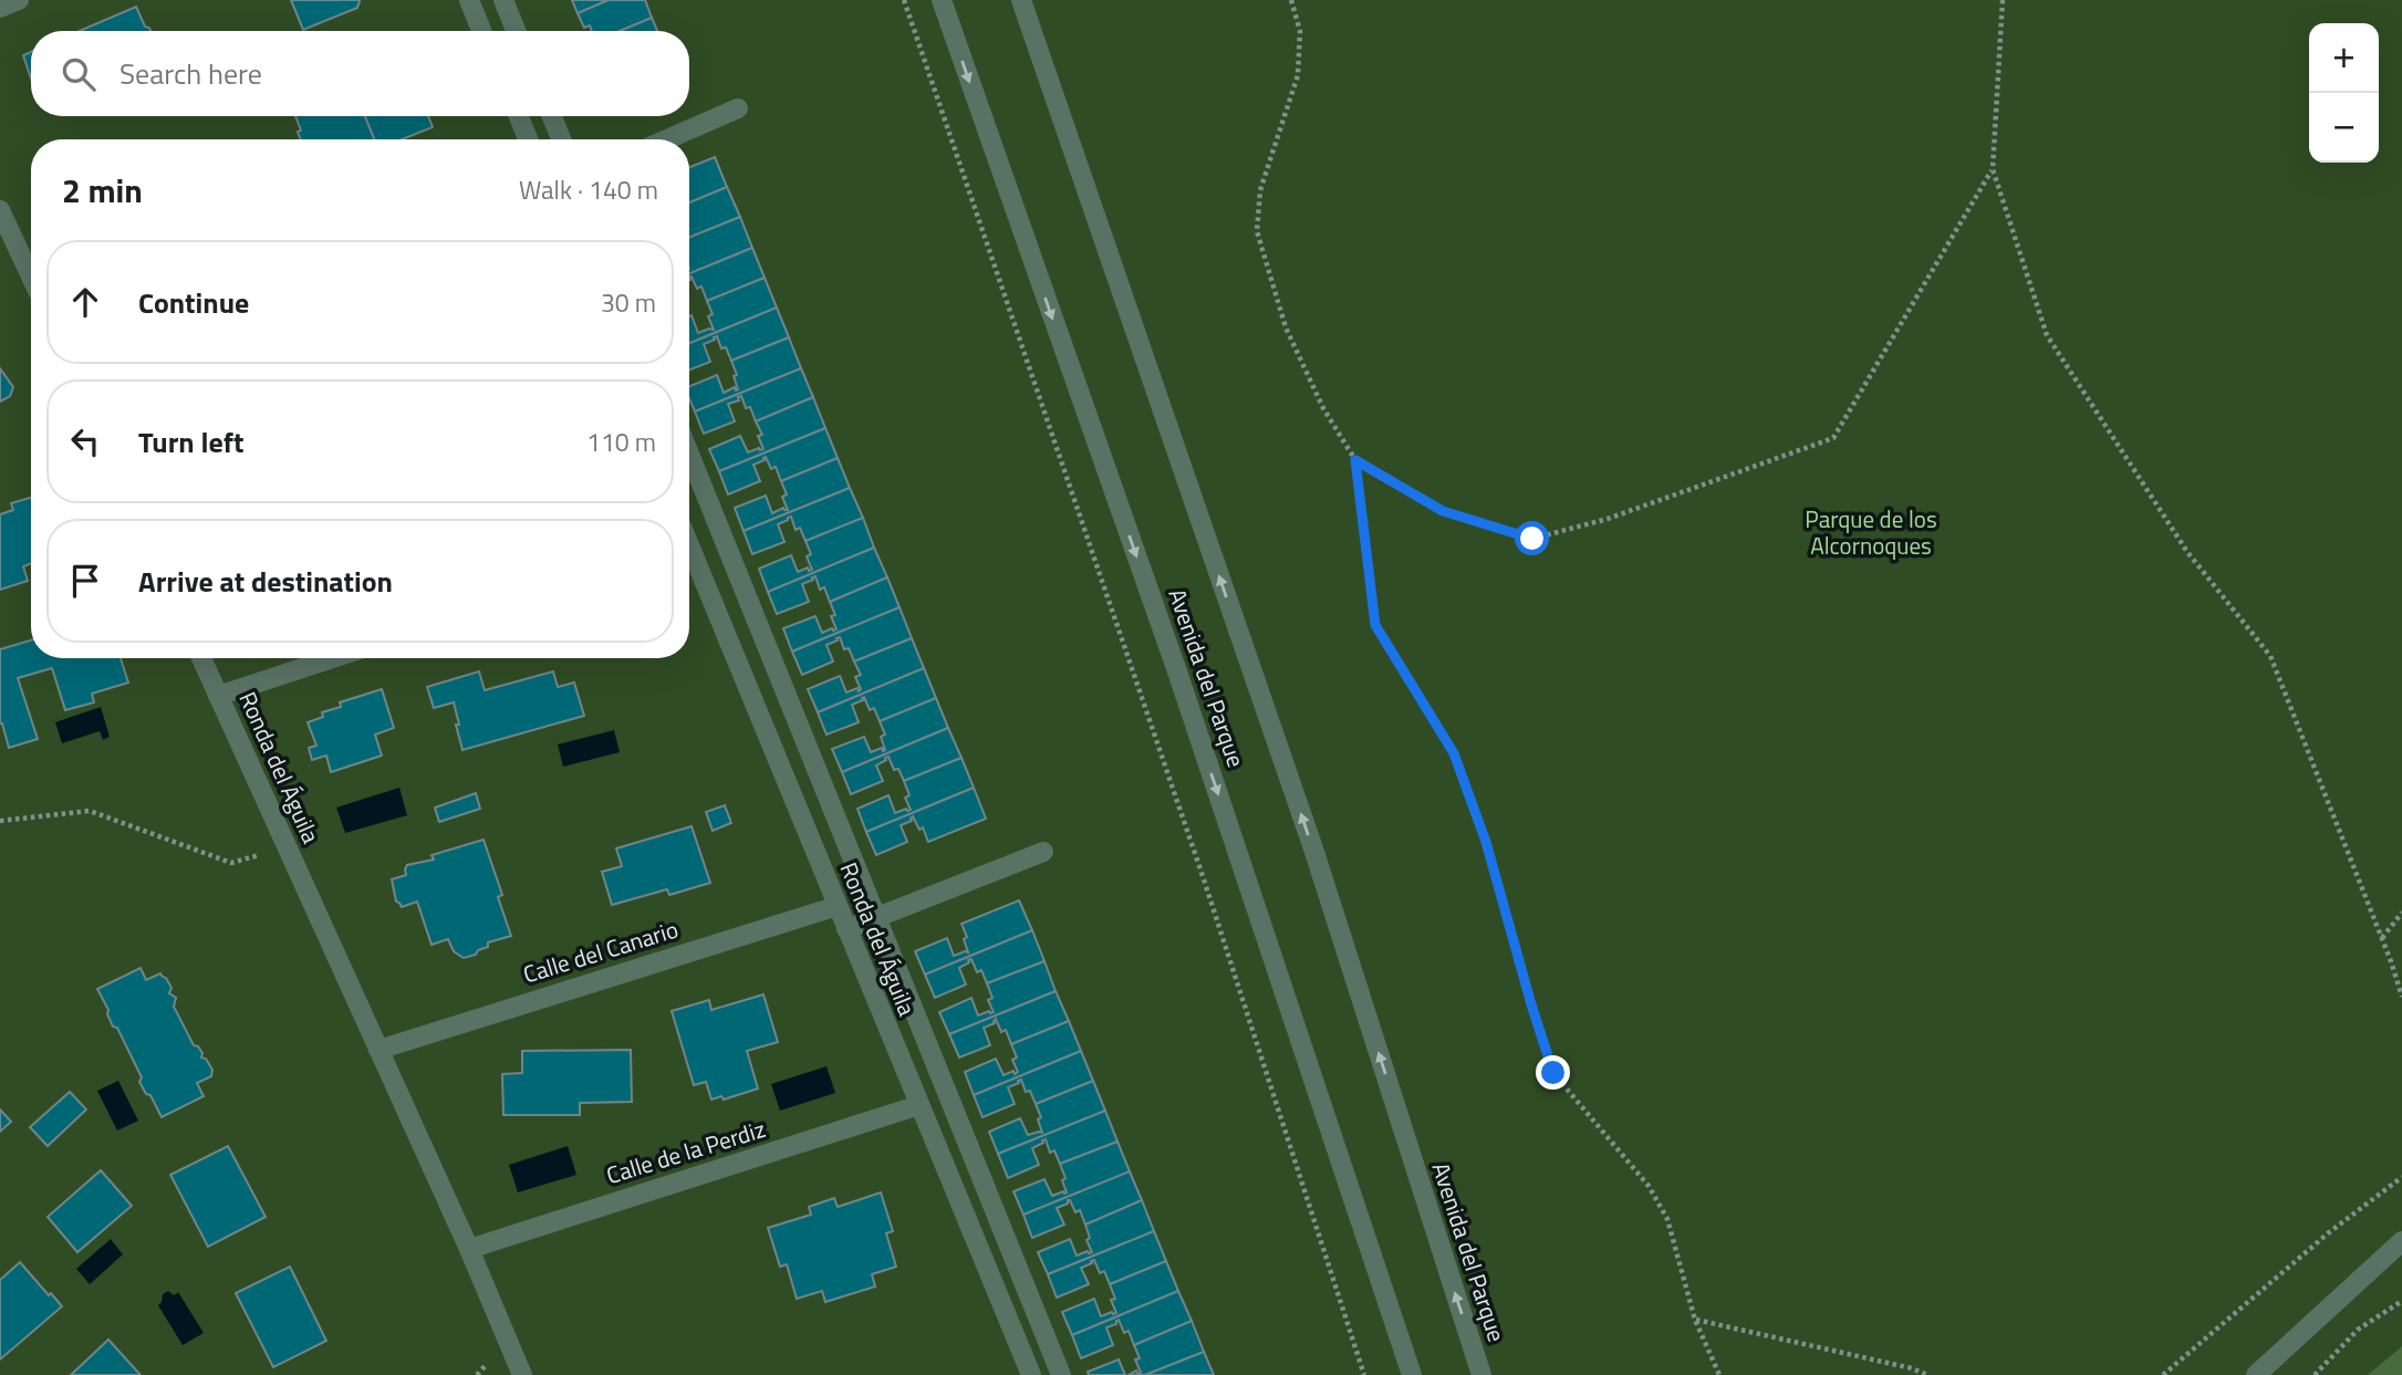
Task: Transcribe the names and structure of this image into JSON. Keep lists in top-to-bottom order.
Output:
{
  "streets": {
    "street": [
      "Avenida del Parque",
      "Ronda del Águila",
      "Calle del Canario",
      "Calle de la Perdiz"
    ]
  },
  "crossings": [
    ["Ronda del Águila", "Calle del Canario"],
    ["Ronda del Águila", "Calle de la Perdiz"]
  ],
  "parks": ["Parque de los Alcornoques"],
  "page": {
    "map_buttons": ["+", "−"],
    "search": "Search here",
    "heading": ["2 min", "Walk · 140 m"],
    "list": [
      ["Continue", "30 m"],
      ["Turn left", "110 m"],
      "Arrive at destination"
    ]
  }
}
